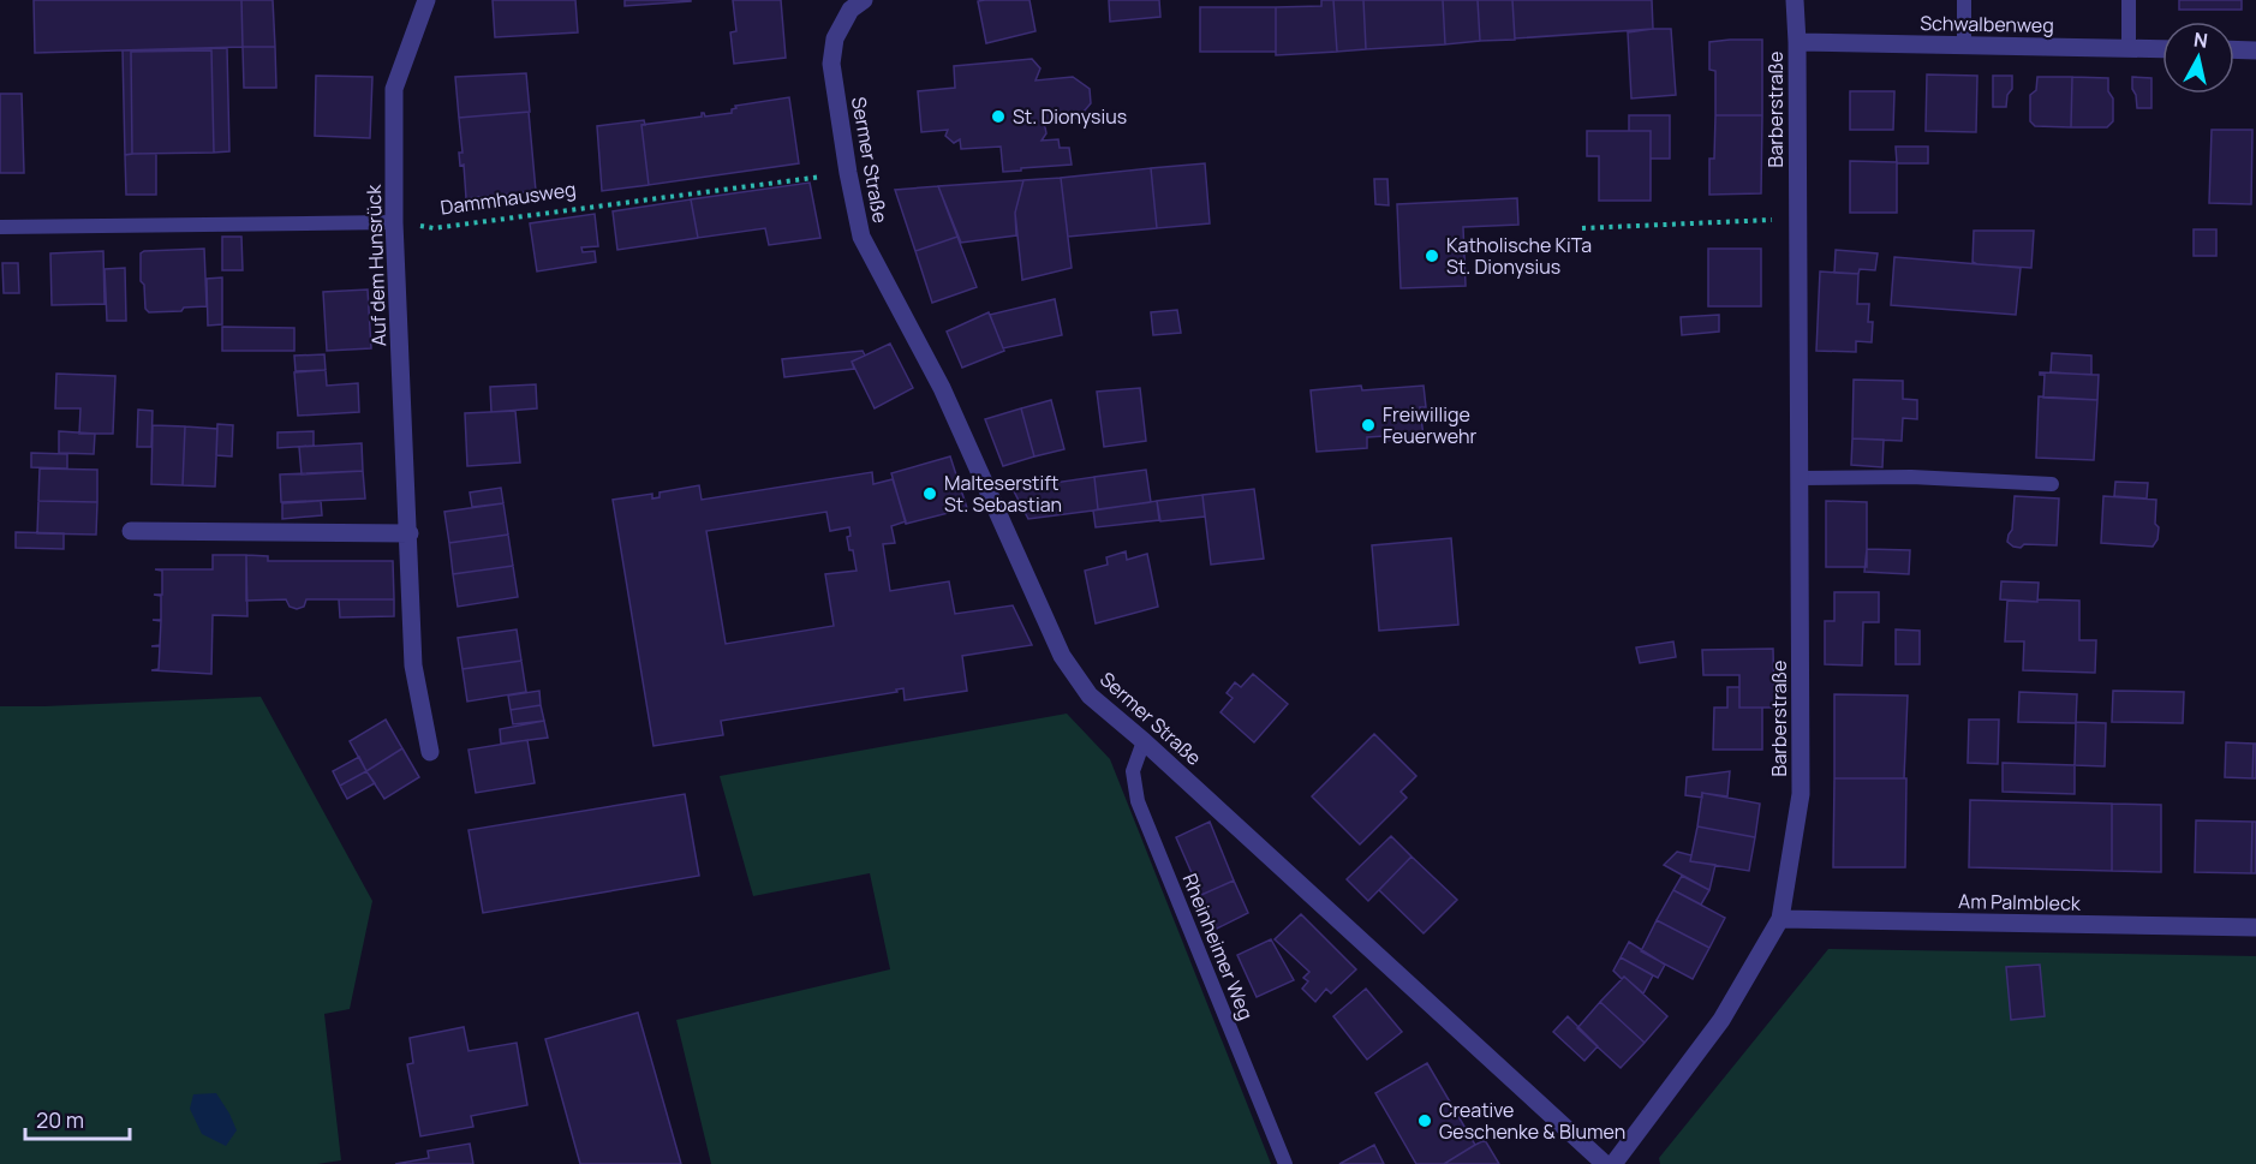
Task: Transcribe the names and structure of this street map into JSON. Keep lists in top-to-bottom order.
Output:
{
  "streets": {
    "street": [
      "Schwalbenweg",
      "Barberstraße",
      "Sermer Straße",
      "Auf dem Hunsrück",
      "Am Palmbleck"
    ],
    "lane": ["Rheinheimer Weg"],
    "path": ["Dammhausweg"]
  },
  "crossings": [
    ["Schwalbenweg", "Barberstraße"],
    ["Barberstraße", "Am Palmbleck"],
    ["Sermer Straße", "Dammhausweg"],
    ["Sermer Straße", "Rheinheimer Weg"],
    ["Dammhausweg", "Auf dem Hunsrück"]
  ],
  "places": [
    "St. Dionysius",
    "Katholische KiTa St. Dionysius",
    "Freiwillige Feuerwehr",
    "Malteserstift St. Sebastian",
    "Creative Geschenke & Blumen"
  ],
  "scale_bar": "20 m",
  "north": "top"
}
